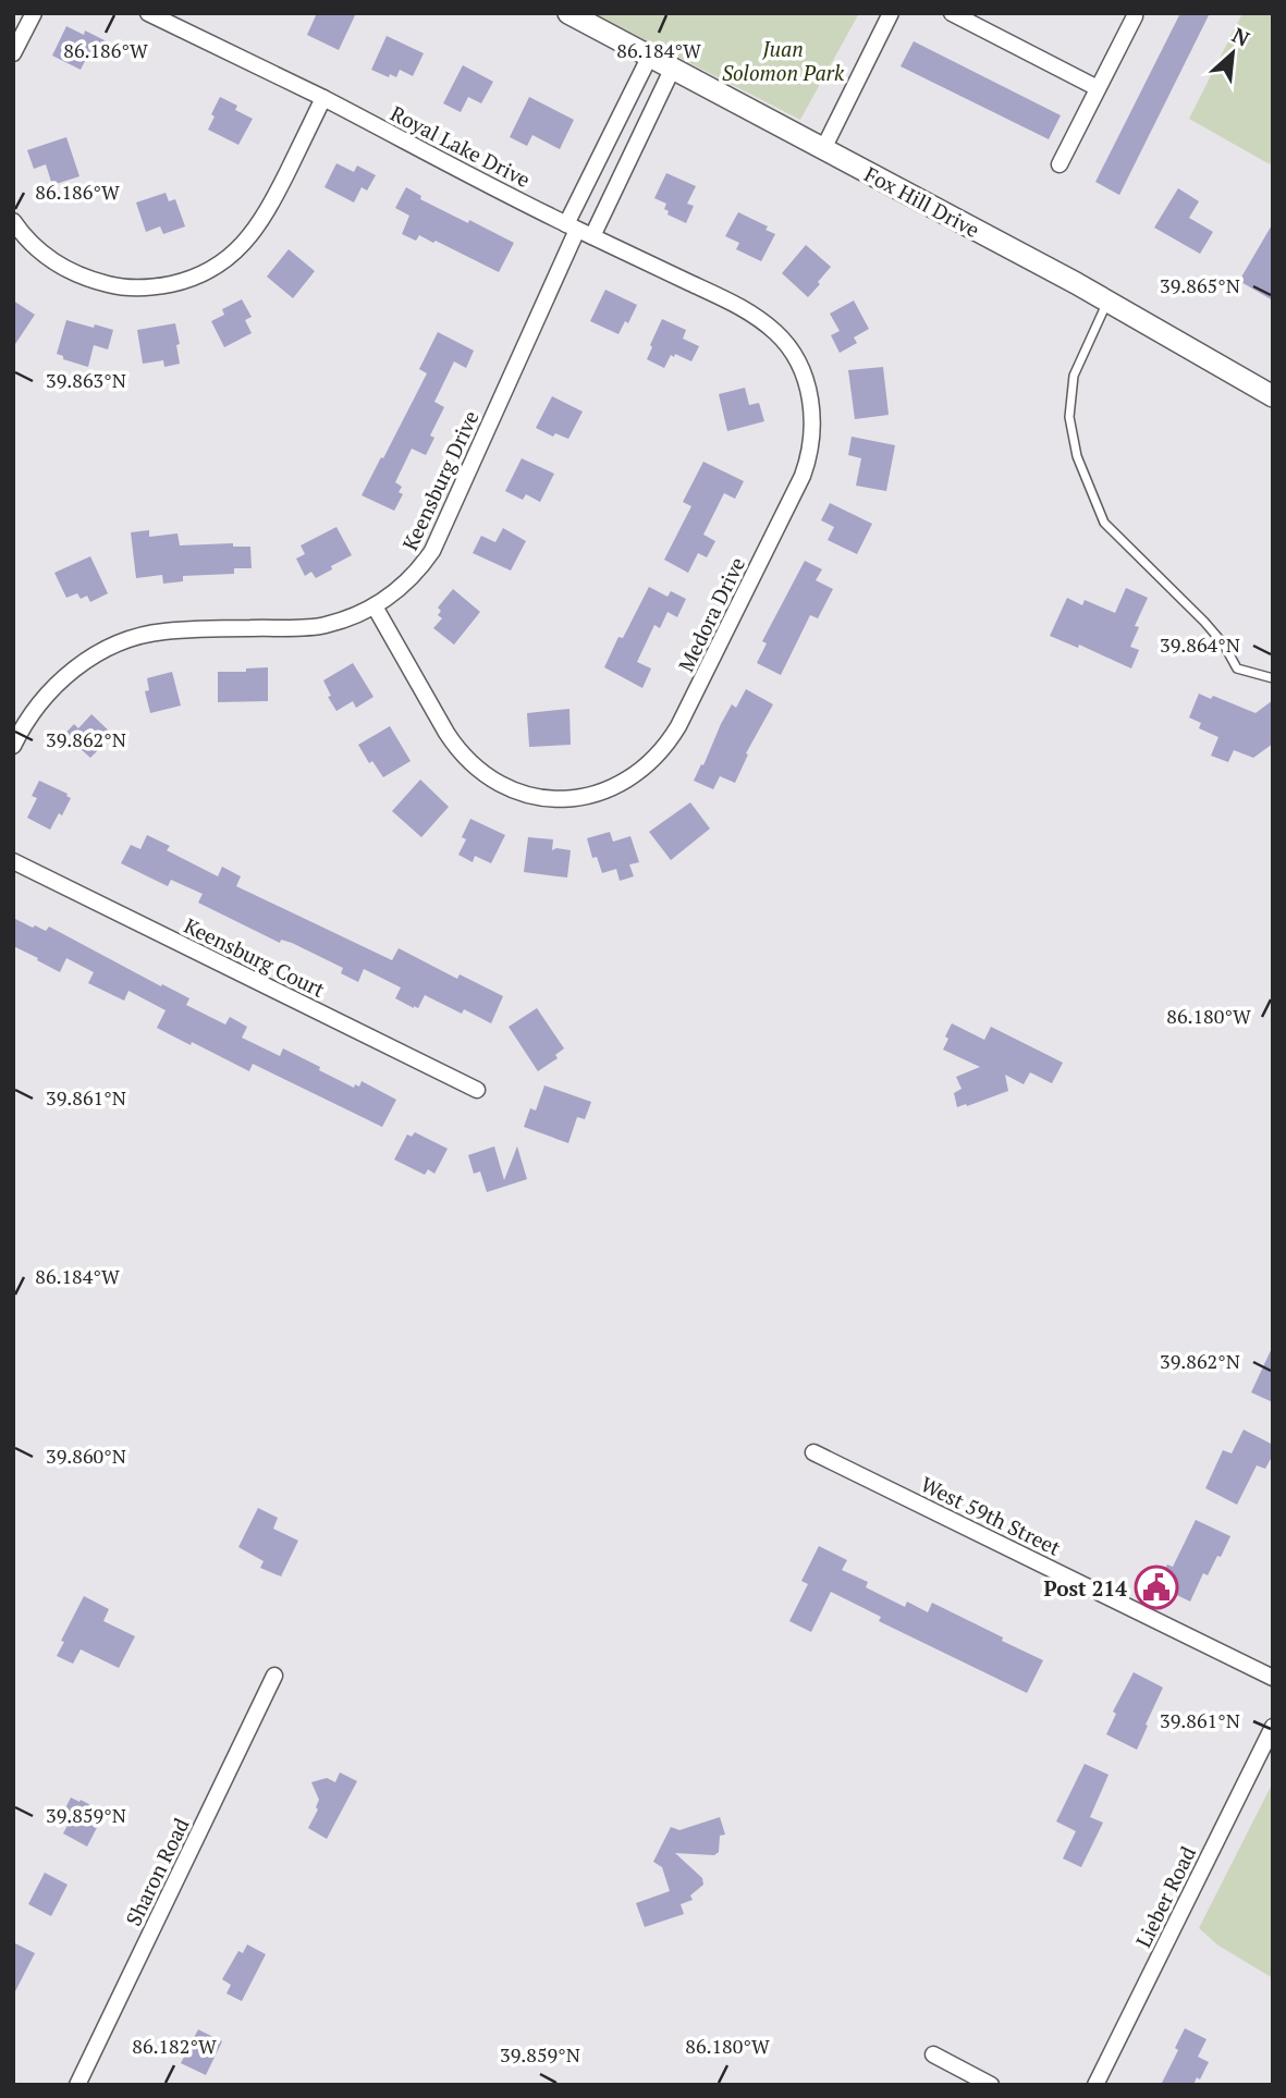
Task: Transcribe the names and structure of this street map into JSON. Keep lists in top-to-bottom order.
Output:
{
  "streets": {
    "street": [
      "Royal Lake Drive",
      "Fox Hill Drive",
      "Keensburg Drive",
      "Medora Drive",
      "Keensburg Court",
      "West 59th Street",
      "Sharon Road",
      "Lieber Road"
    ]
  },
  "crossings": [
    ["Royal Lake Drive", "Keensburg Drive"],
    ["Royal Lake Drive", "Medora Drive"],
    ["Fox Hill Drive", "Keensburg Drive"],
    ["Keensburg Drive", "Medora Drive"]
  ],
  "parks": ["Juan Solomon Park"],
  "places": {
    "public building": ["Post 214"]
  },
  "north": "top right",
  "coordinates": [
    "86.186°W",
    "86.184°W",
    "39.865°N",
    "39.863°N",
    "39.864°N",
    "39.862°N",
    "86.180°W",
    "39.861°N",
    "39.860°N",
    "39.859°N",
    "86.182°W"
  ]
}
